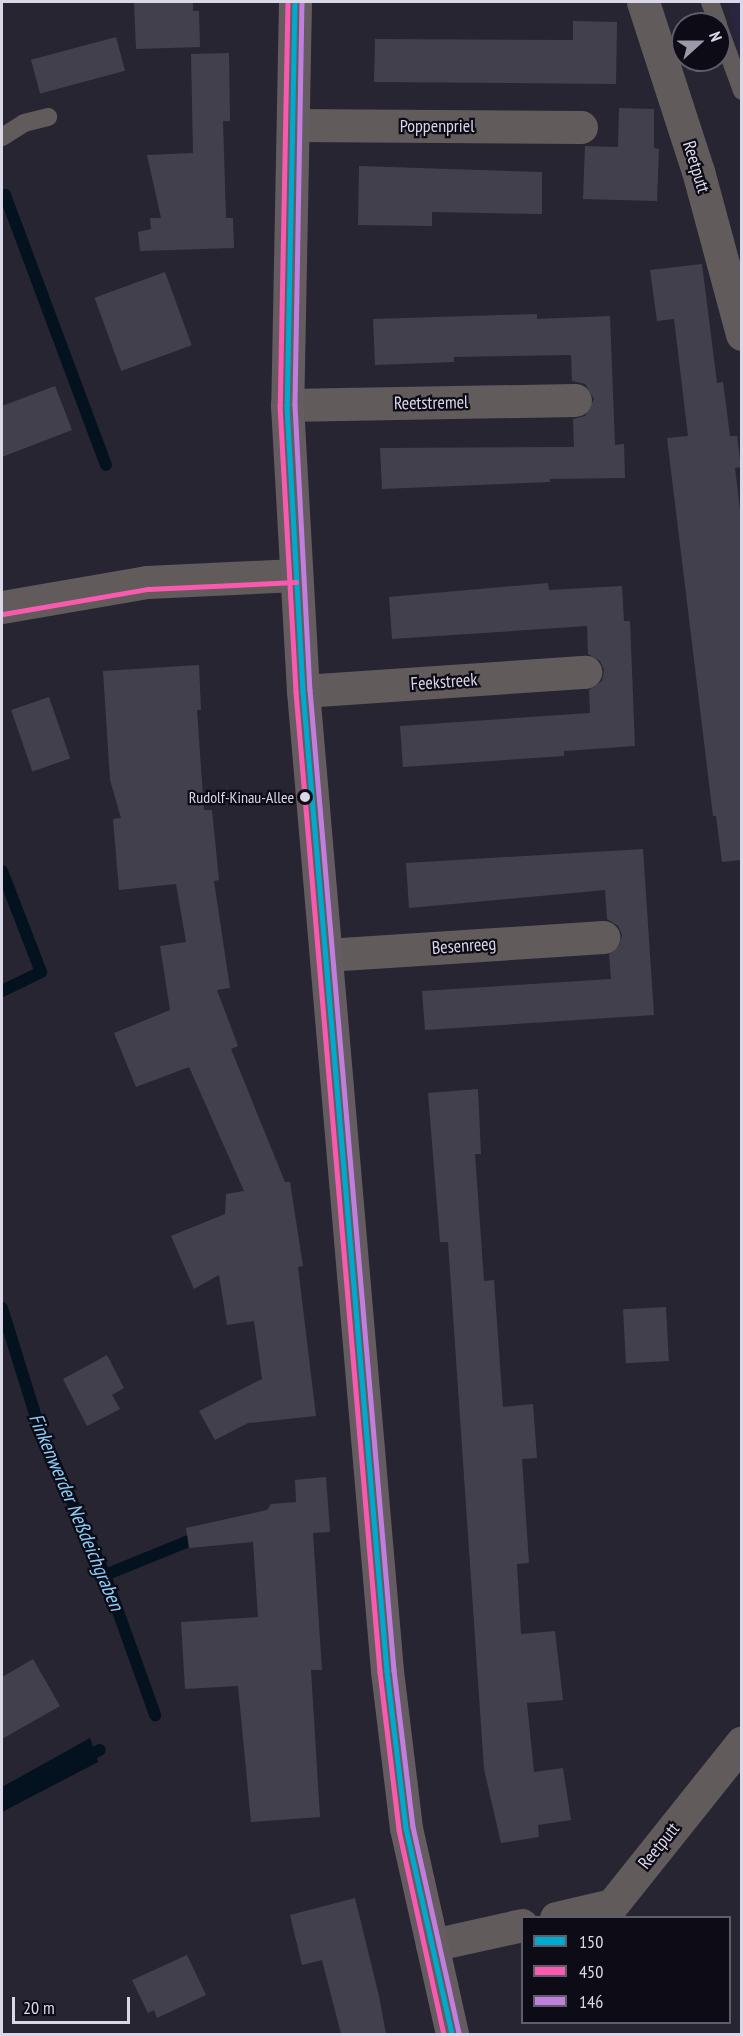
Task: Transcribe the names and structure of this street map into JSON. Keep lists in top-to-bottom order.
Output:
{
  "streets": {
    "street": [
      "Poppenpriel",
      "Reetputt",
      "Reetstremel",
      "Feekstreek",
      "Besenreeg"
    ]
  },
  "water": ["Finkenwerder Neßdeichgraben"],
  "places": ["Rudolf-Kinau-Allee"],
  "lines": ["transit line 150", "transit line 450", "transit line 146"],
  "legend": ["150", "450", "146"],
  "scale_bar": "20 m",
  "north": "right"
}
